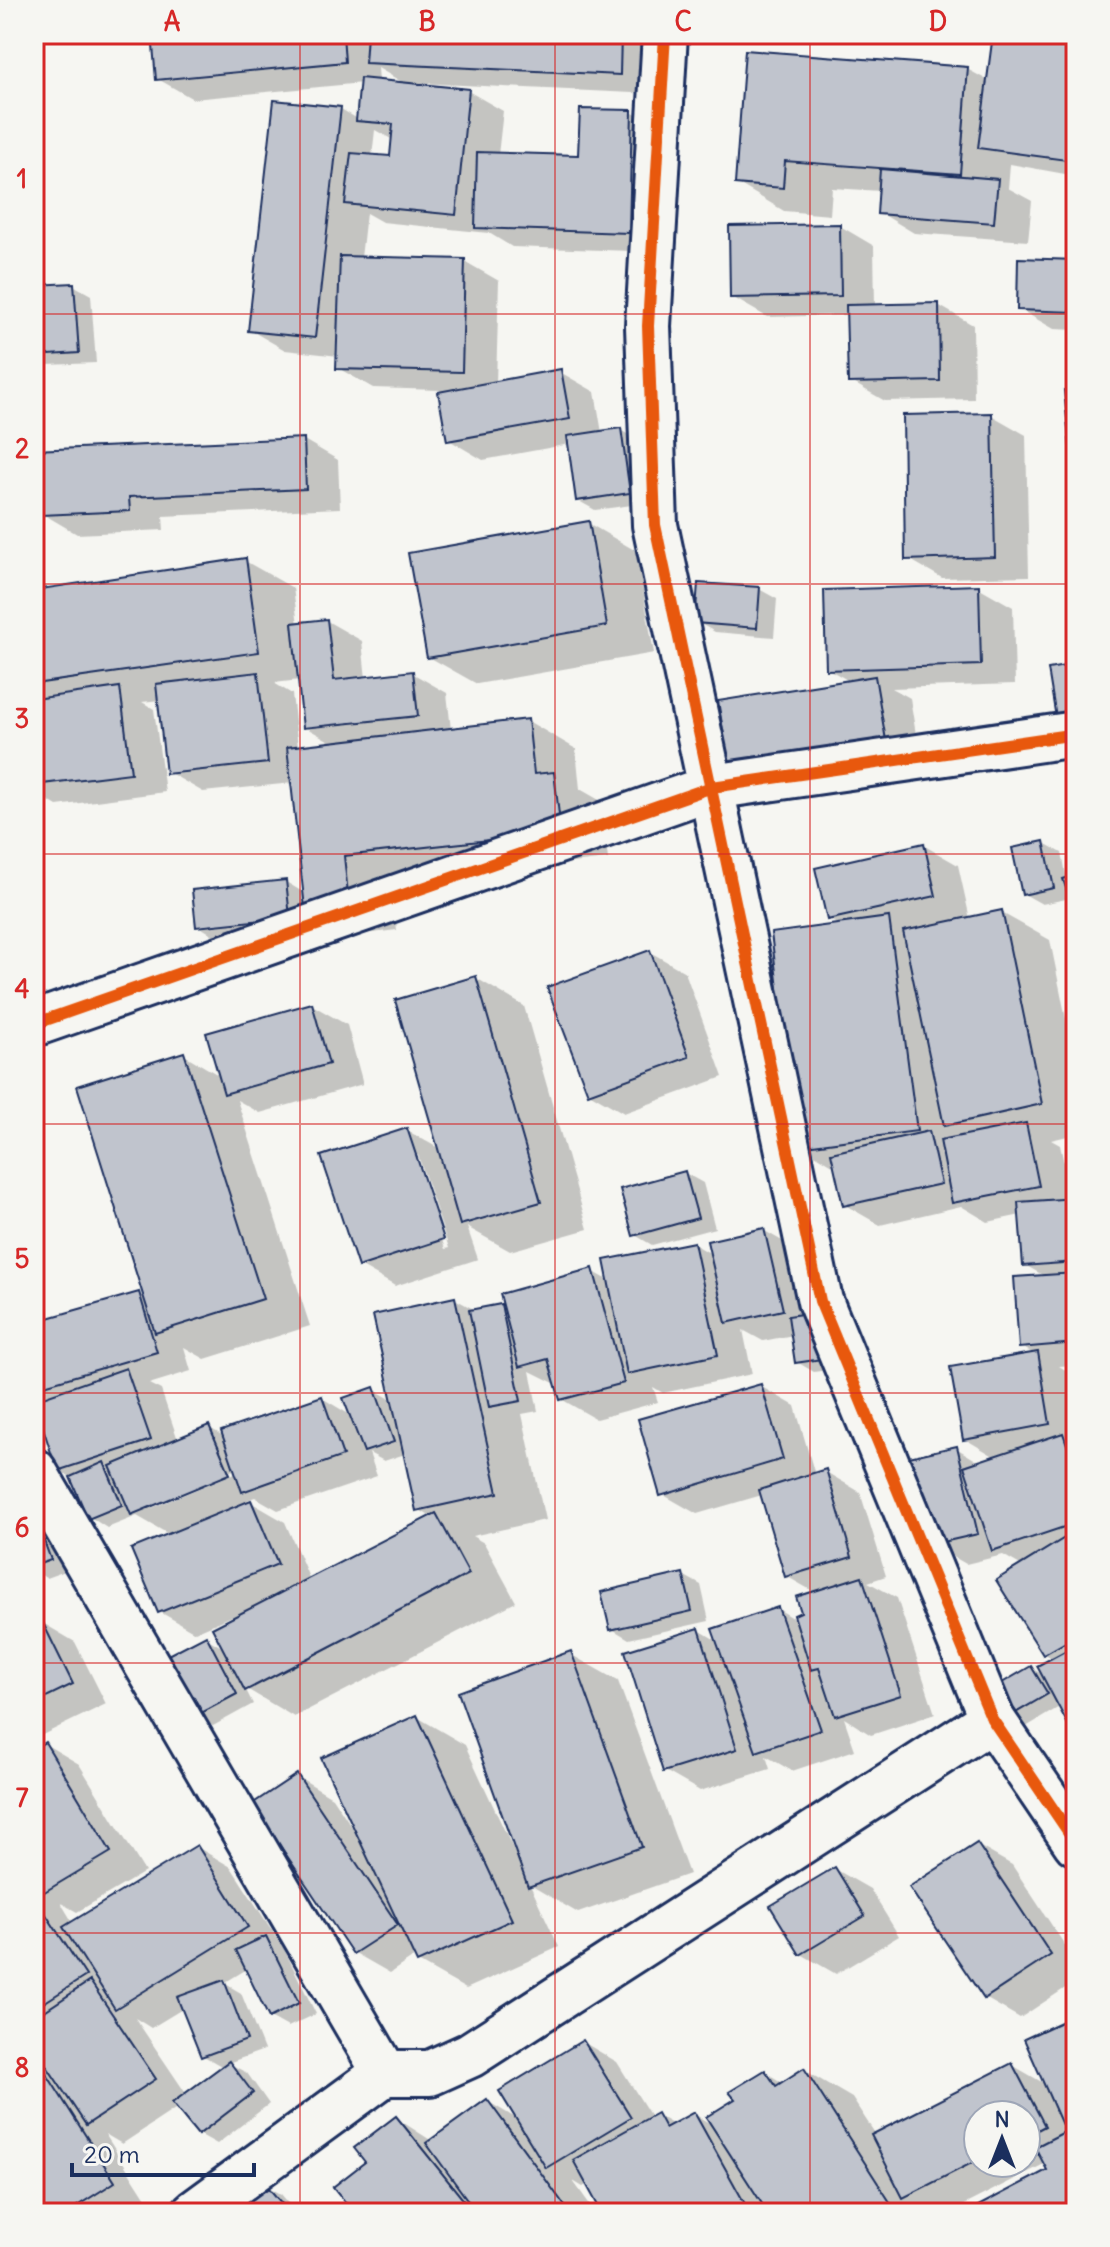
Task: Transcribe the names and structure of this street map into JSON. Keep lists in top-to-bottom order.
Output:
{
  "scale_bar": "20 m",
  "north": "top",
  "grid": {
    "columns": [
      "A",
      "B",
      "C",
      "D"
    ],
    "rows": [
      "1",
      "2",
      "3",
      "4",
      "5",
      "6",
      "7",
      "8"
    ]
  }
}
